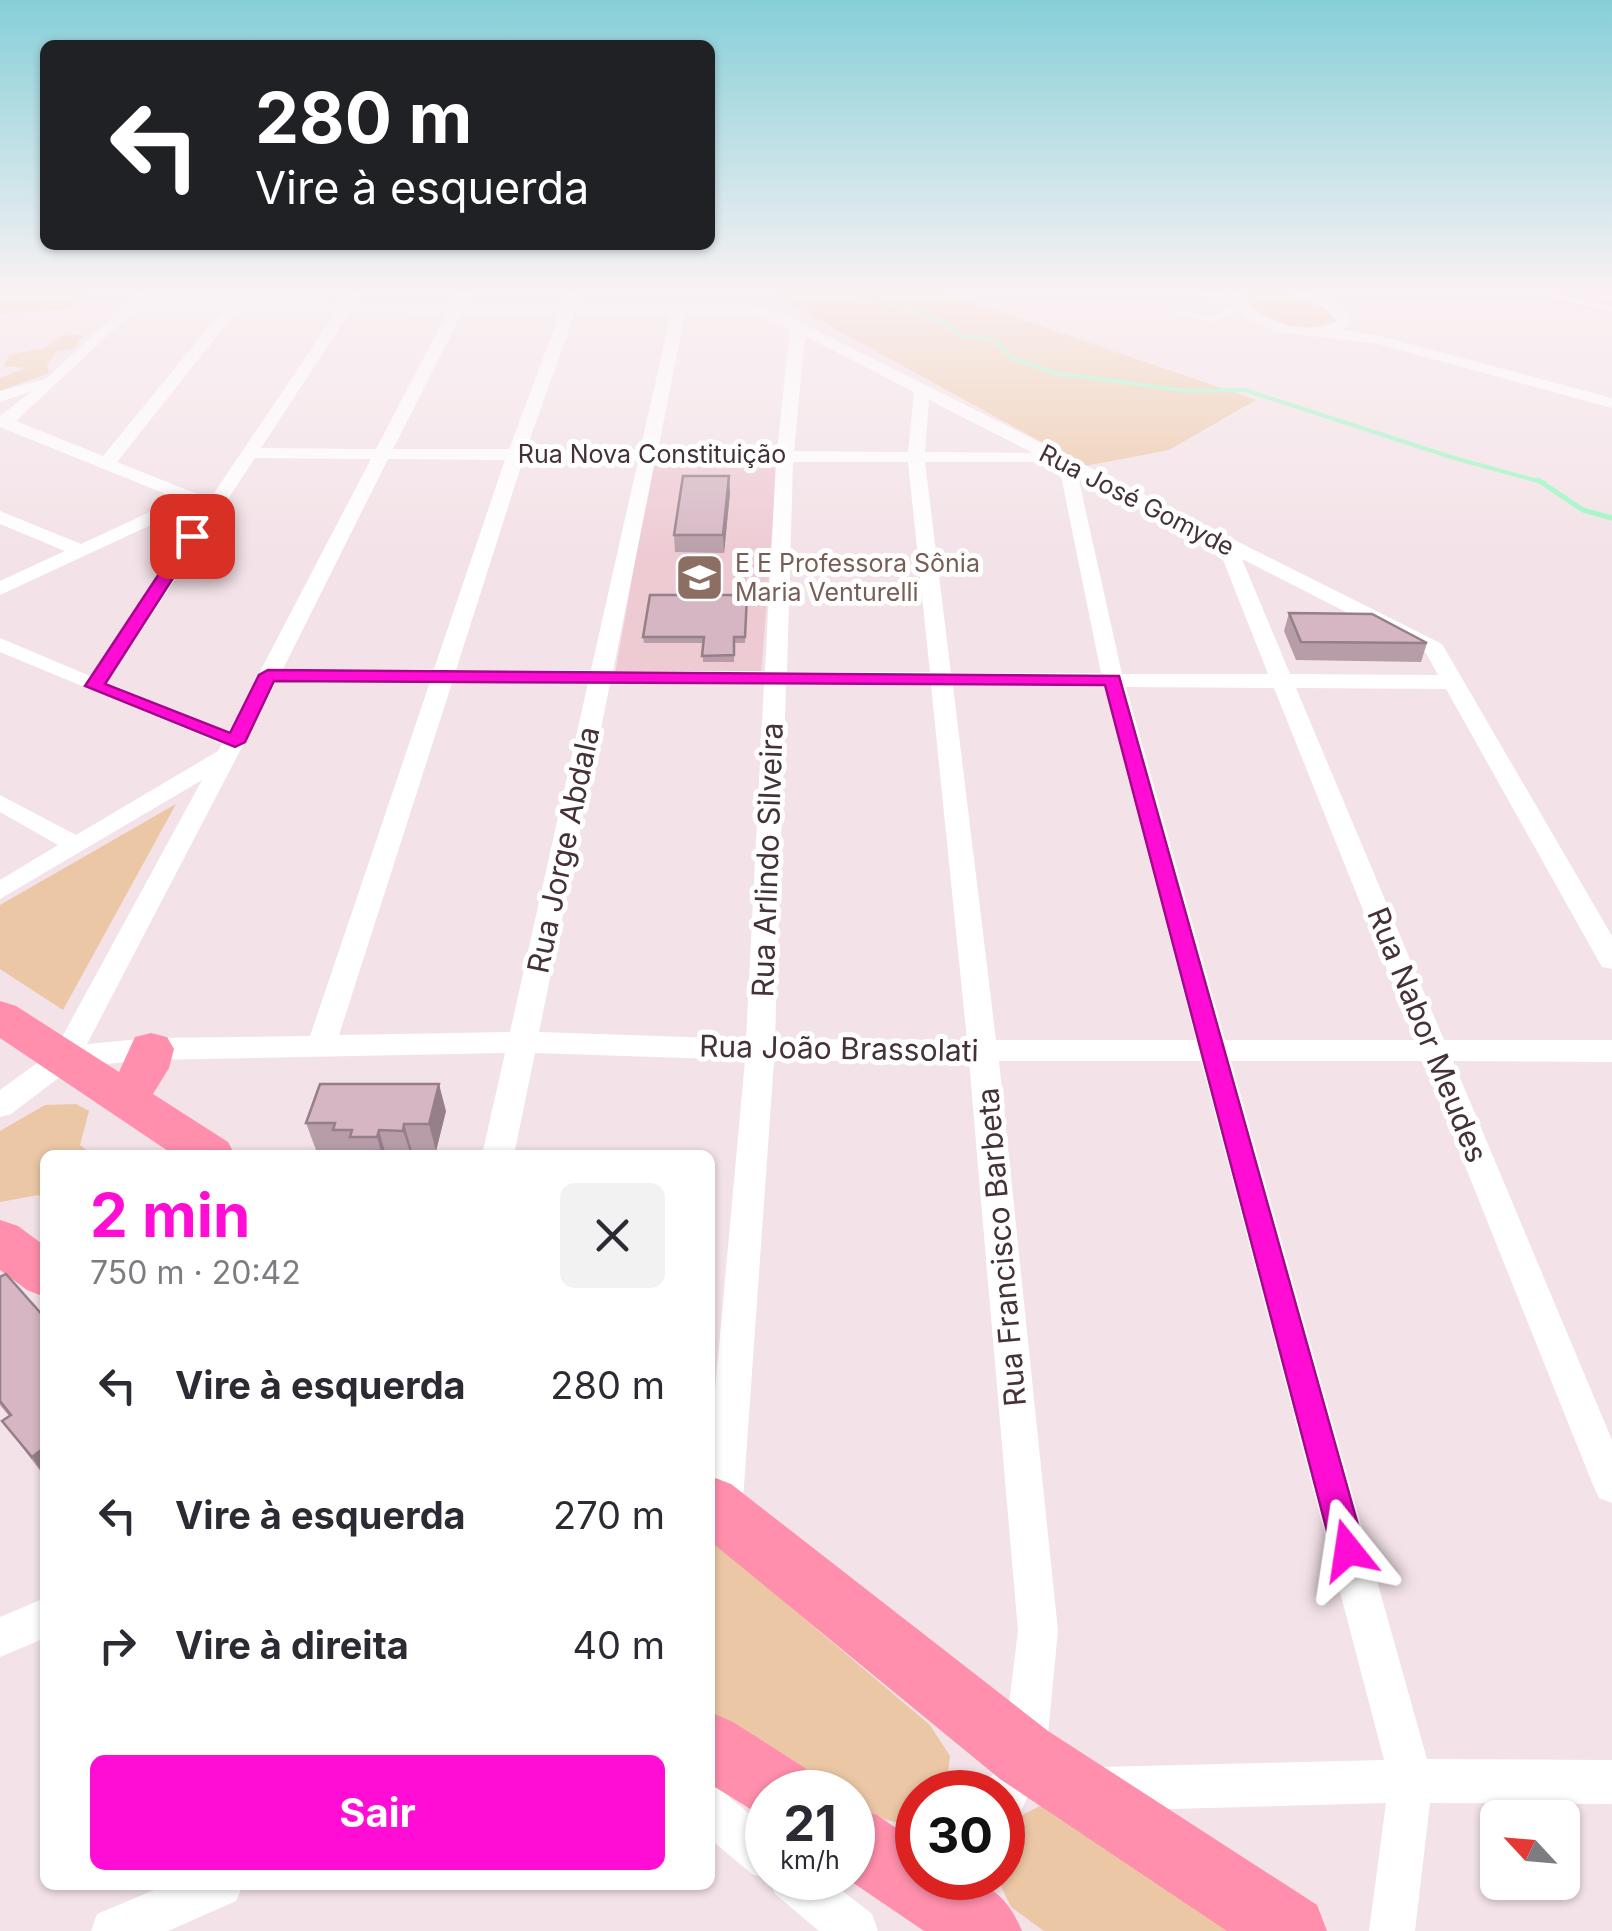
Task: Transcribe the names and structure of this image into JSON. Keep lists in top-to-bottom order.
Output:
{
  "streets": {
    "street": [
      "Rua Nova Constituição",
      "Rua José Gomyde",
      "Rua Jorge Abdala",
      "Rua Arlindo Silveira",
      "Rua Nabor Meudes",
      "Rua João Brassolati",
      "Rua Francisco Barbeta"
    ]
  },
  "crossings": [
    ["Rua Nova Constituição", "Rua José Gomyde"],
    ["Rua Nova Constituição", "Rua Jorge Abdala"],
    ["Rua Nova Constituição", "Rua Arlindo Silveira"],
    ["Rua Nova Constituição", "Rua Francisco Barbeta"],
    ["Rua José Gomyde", "Rua Nabor Meudes"],
    ["Rua José Gomyde", "Rua Francisco Barbeta"],
    ["Rua Jorge Abdala", "Rua João Brassolati"],
    ["Rua Arlindo Silveira", "Rua João Brassolati"],
    ["Rua Nabor Meudes", "Rua João Brassolati"],
    ["Rua João Brassolati", "Rua Francisco Barbeta"]
  ],
  "places": {
    "school or university": ["E E Professora Sônia Maria Venturelli"]
  },
  "north": "top left",
  "page": {
    "turn": ["280 m", "Vire à esquerda"],
    "heading": ["2 min", "750 m · 20:42"],
    "list": [
      {
        "name": "Vire à esquerda",
        "value": "280 m"
      },
      {
        "name": "Vire à esquerda",
        "value": "270 m"
      },
      {
        "name": "Vire à direita",
        "value": "40 m"
      }
    ],
    "buttons": "Sair",
    "speed": "21 km/h",
    "limit": "30"
  }
}
